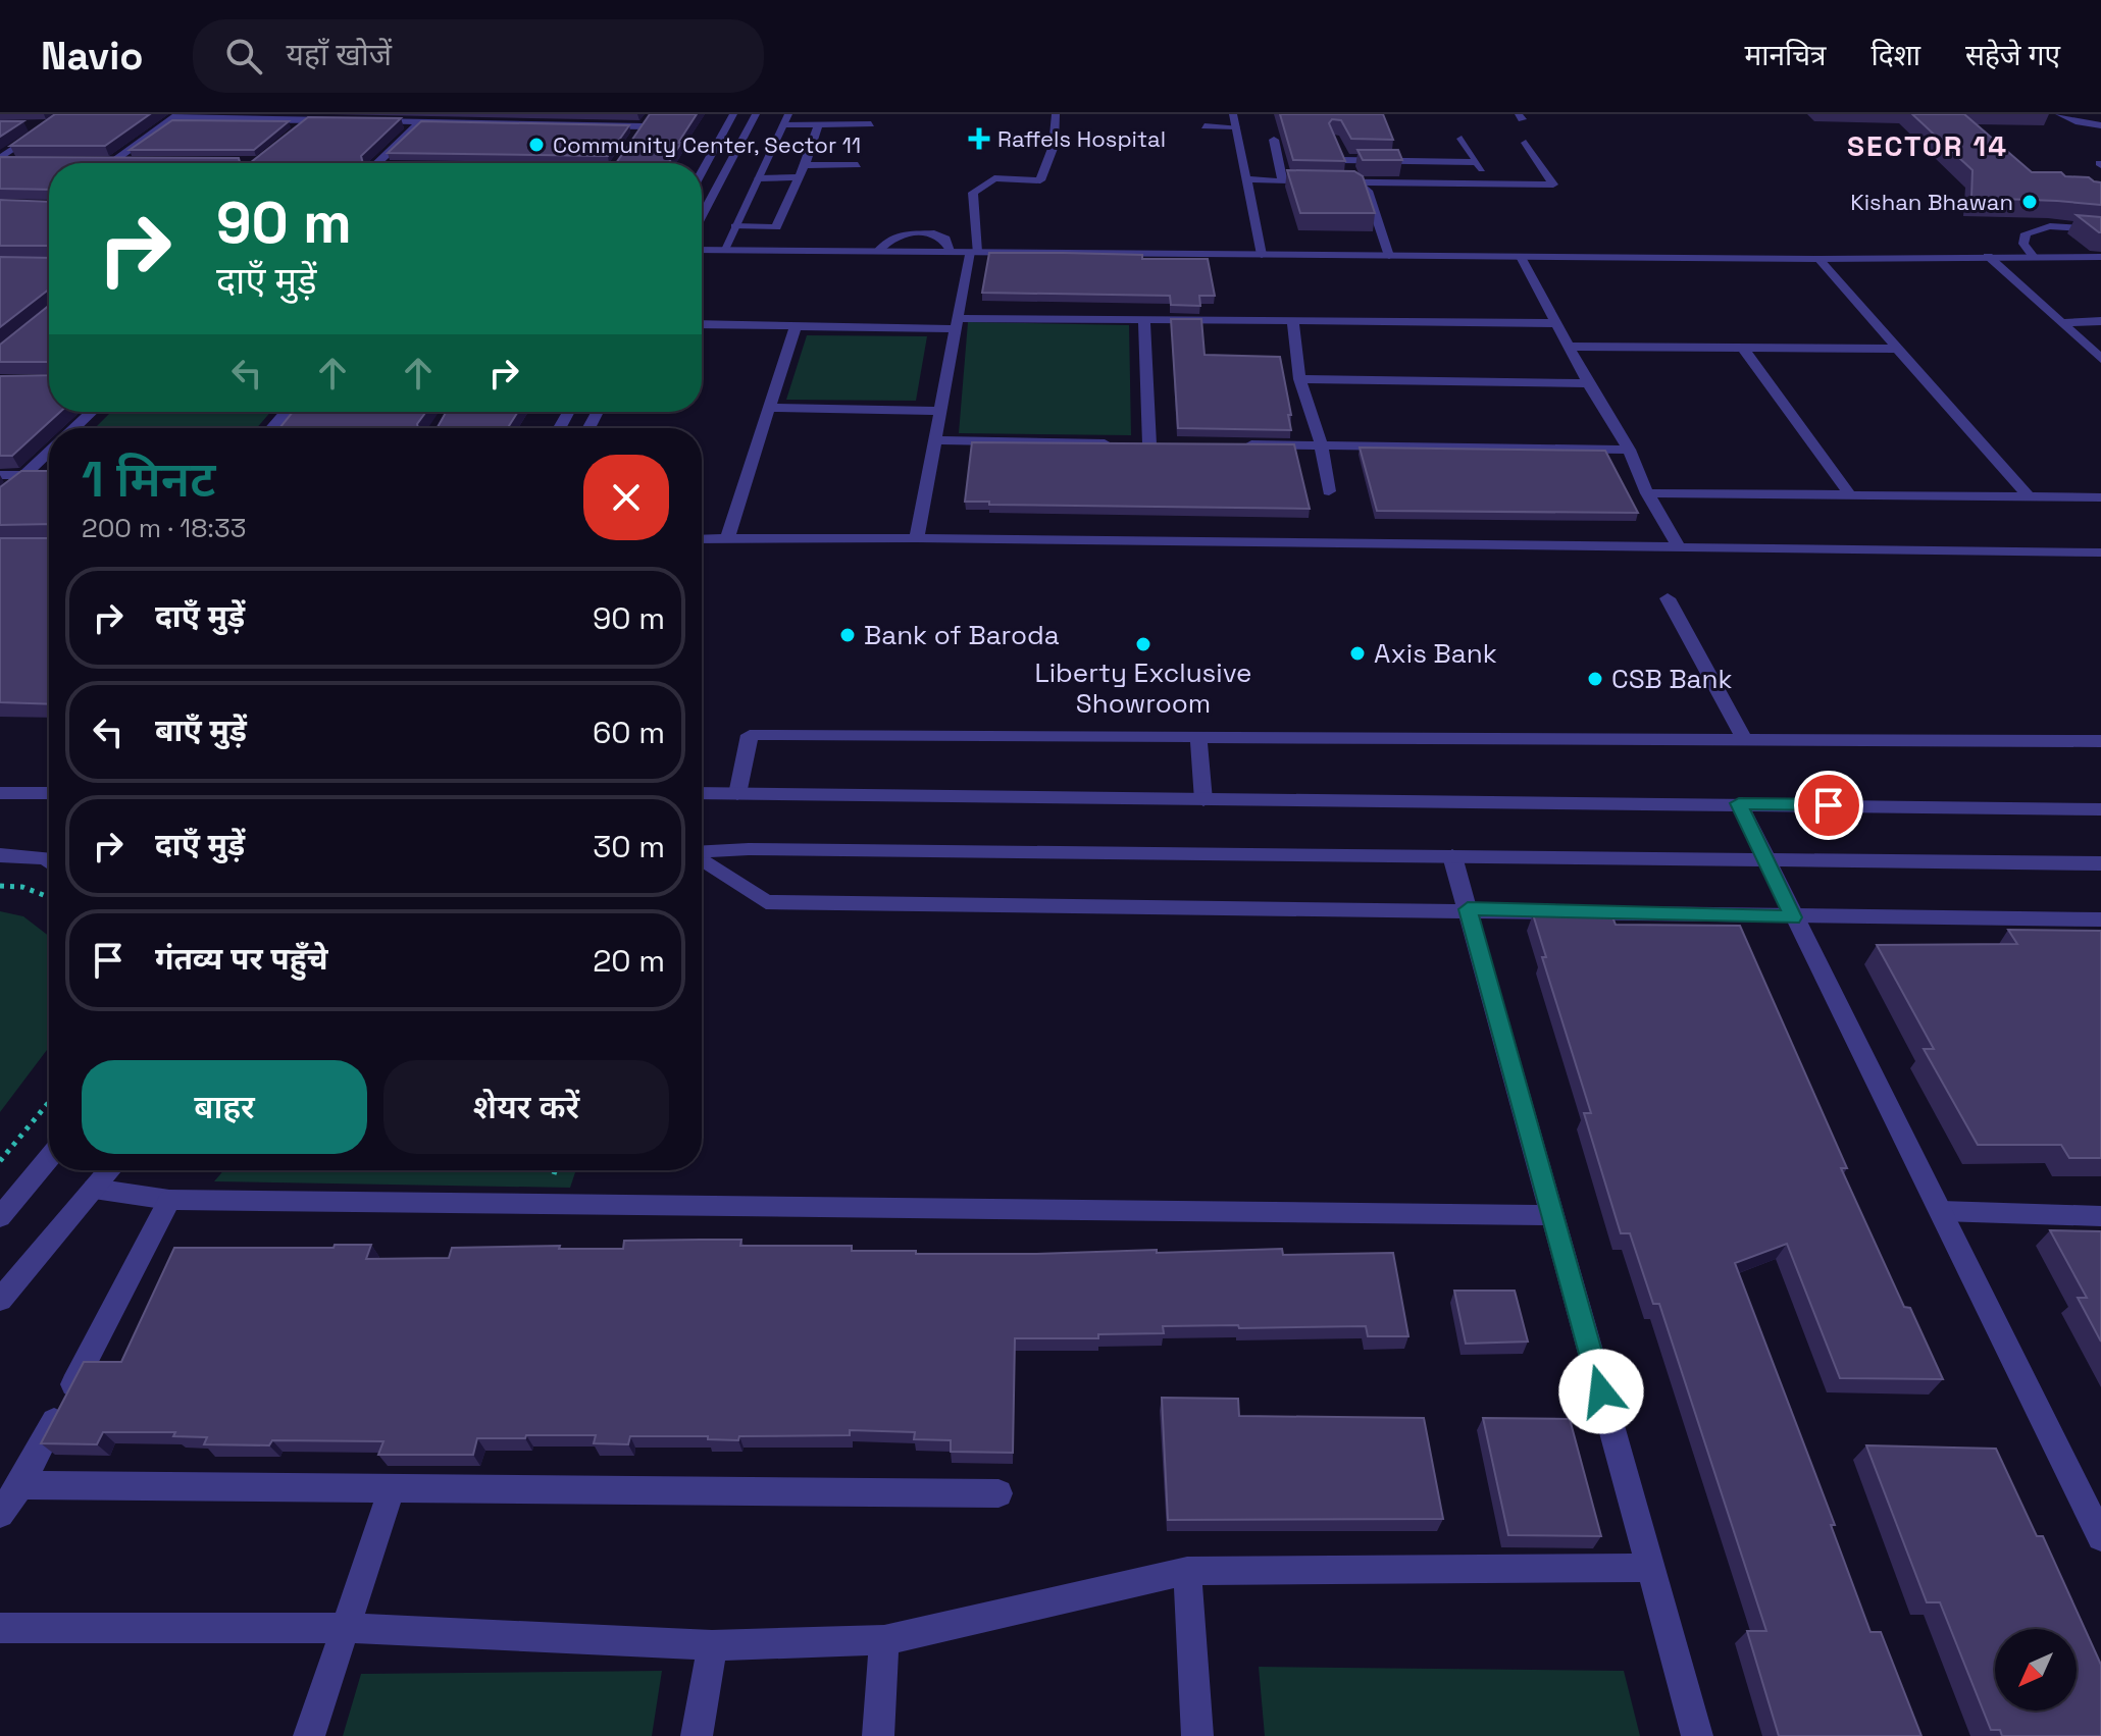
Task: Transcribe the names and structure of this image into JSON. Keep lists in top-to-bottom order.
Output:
{
  "districts": ["SECTOR 14"],
  "places": {
    "health": ["Raffels Hospital"],
    "other": [
      "Community Center, Sector 11",
      "Kishan Bhawan",
      "Bank of Baroda",
      "Liberty Exclusive Showroom",
      "Axis Bank",
      "CSB Bank"
    ]
  },
  "north": "bottom left",
  "page": {
    "header": "Navio",
    "search": "यहाँ खोजें",
    "nav": ["मानचित्र", "दिशा", "सहेजे गए"],
    "turn": ["90 m", "दाएँ मुड़ें"],
    "heading": ["1 मिनट", "200 m · 18:33"],
    "list": [
      {
        "name": "दाएँ मुड़ें",
        "value": "90 m"
      },
      {
        "name": "बाएँ मुड़ें",
        "value": "60 m"
      },
      {
        "name": "दाएँ मुड़ें",
        "value": "30 m"
      },
      {
        "name": "गंतव्य पर पहुँचे",
        "value": "20 m"
      }
    ],
    "buttons": ["बाहर", "शेयर करें"]
  }
}
